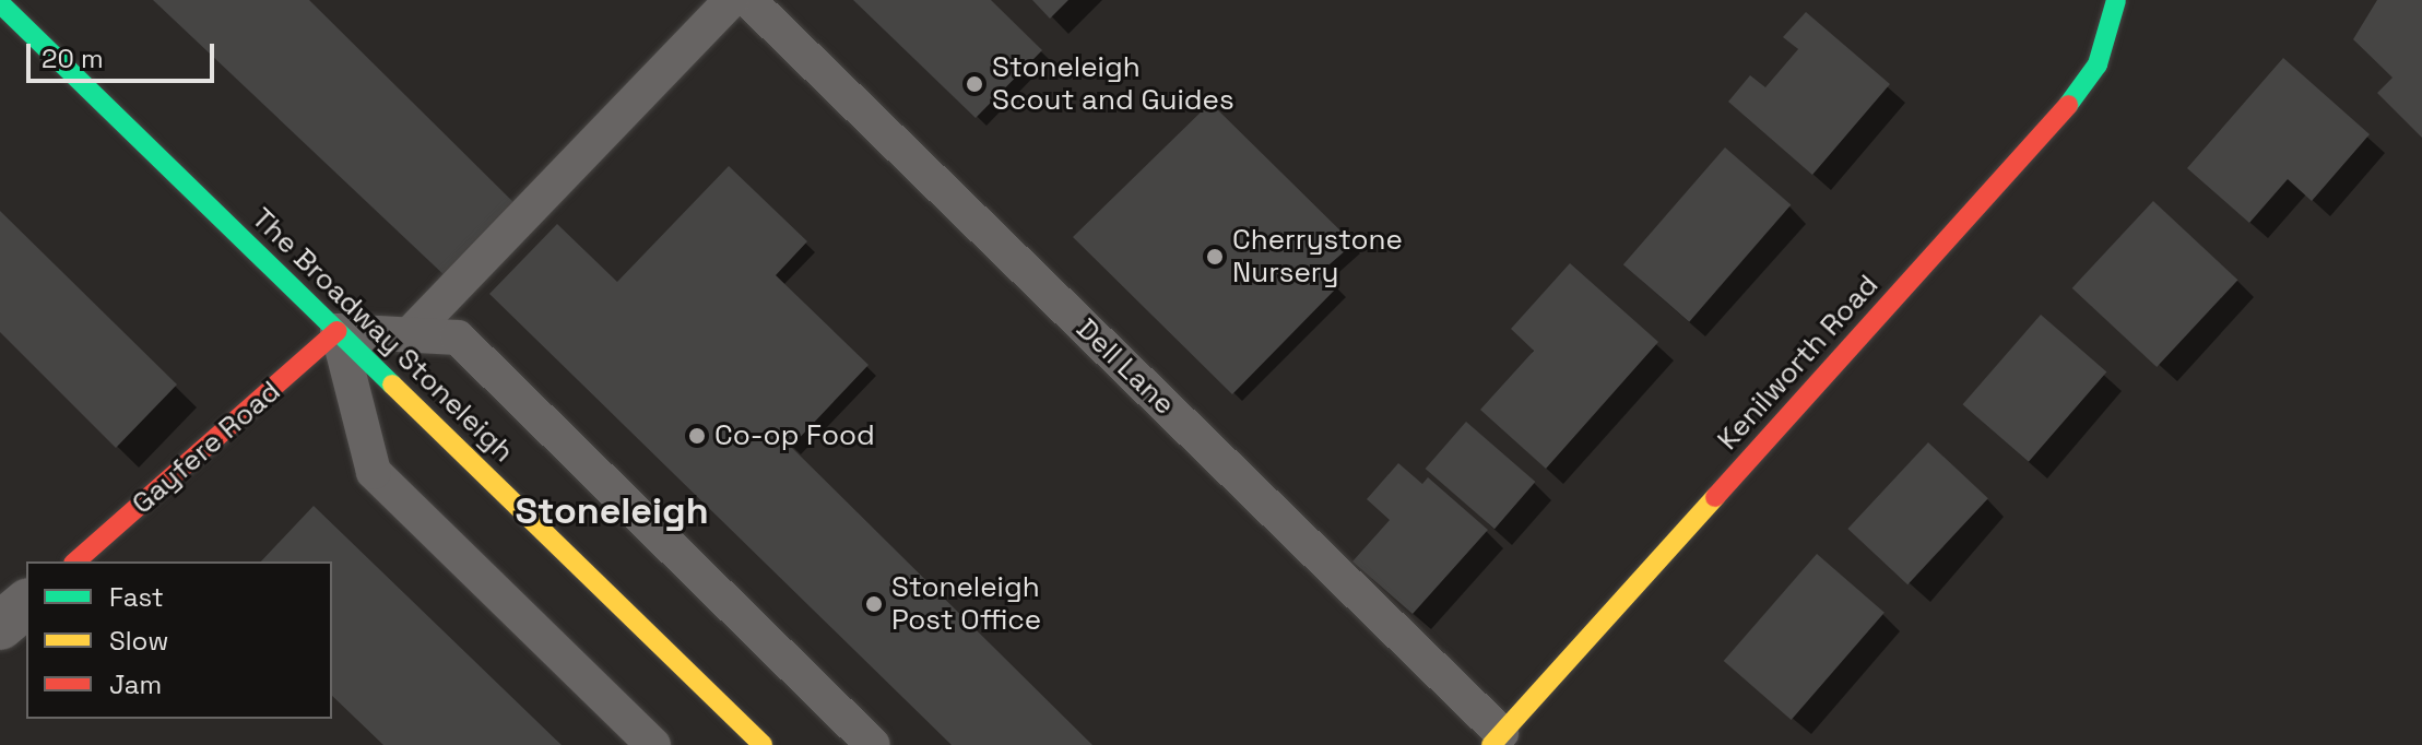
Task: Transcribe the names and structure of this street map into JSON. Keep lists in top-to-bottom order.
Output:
{
  "streets": {
    "street": ["The Broadway Stoneleigh", "Kenilworth Road", "Gayfere Road"],
    "lane": ["Dell Lane"]
  },
  "crossings": [
    ["The Broadway Stoneleigh", "Gayfere Road"],
    ["Kenilworth Road", "Dell Lane"]
  ],
  "districts": ["Stoneleigh"],
  "places": [
    "Stoneleigh Scout and Guides",
    "Cherrystone Nursery",
    "Co-op Food",
    "Stoneleigh Post Office"
  ],
  "legend": ["Fast", "Slow", "Jam"],
  "scale_bar": "20 m"
}
